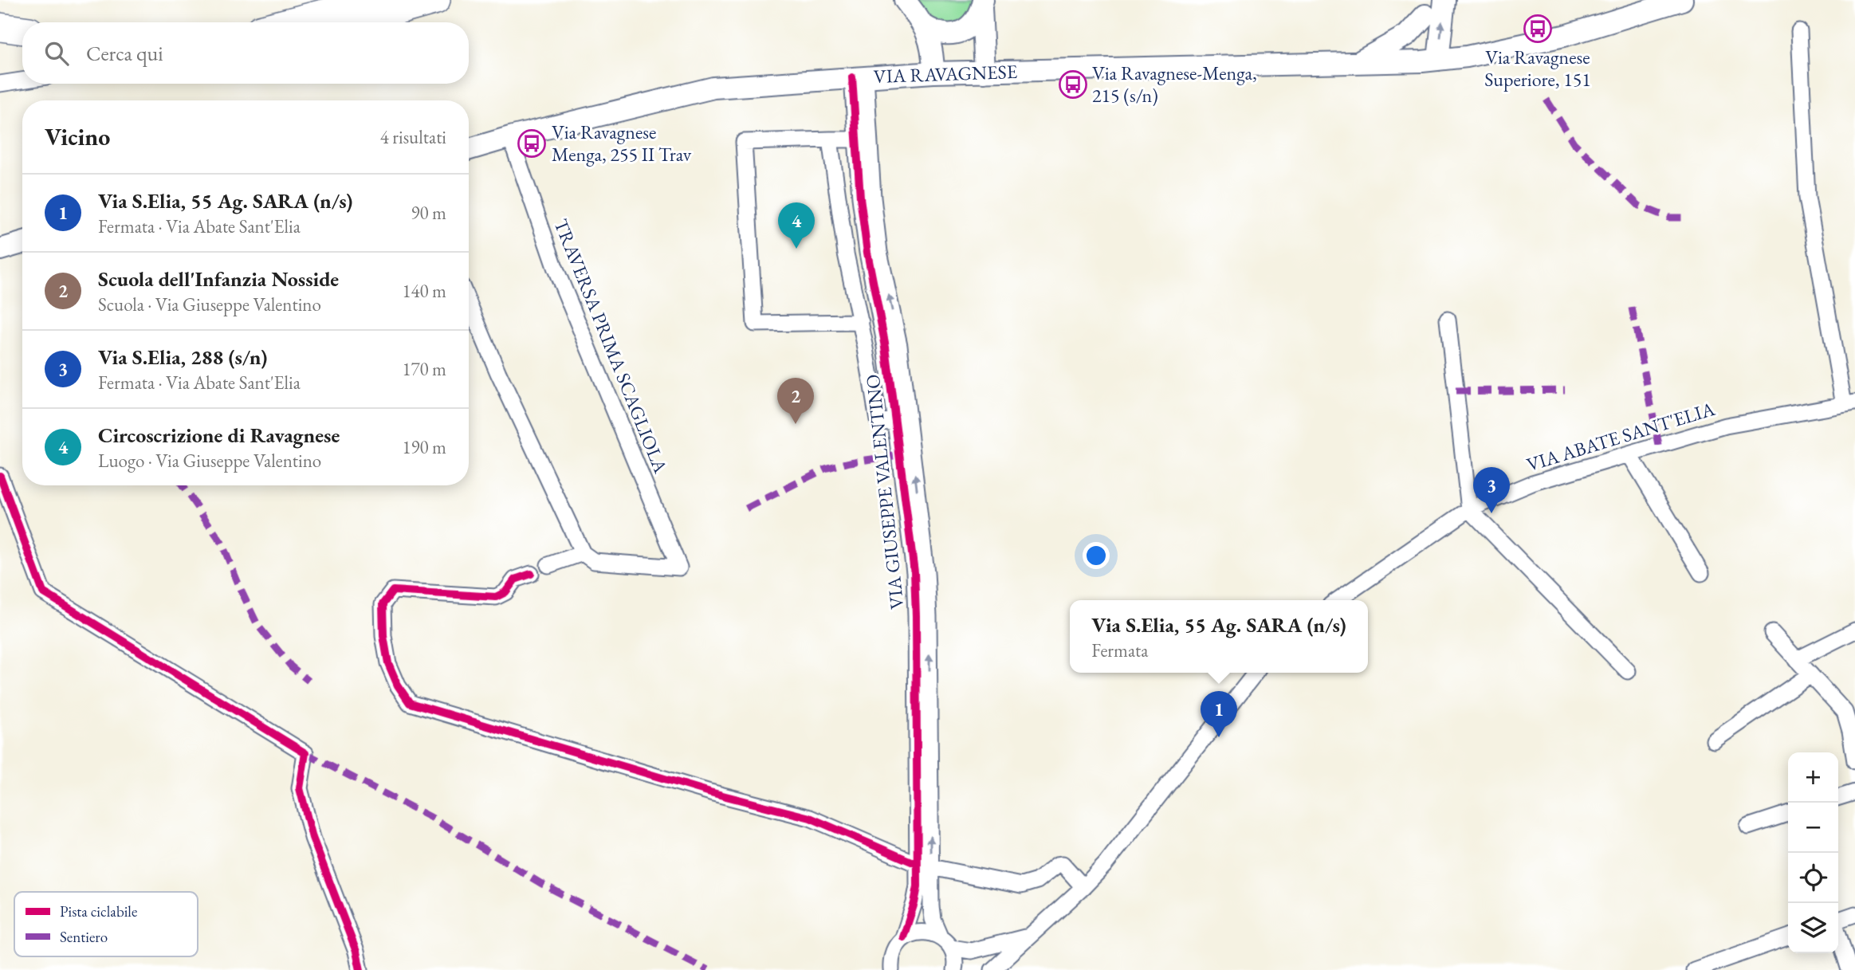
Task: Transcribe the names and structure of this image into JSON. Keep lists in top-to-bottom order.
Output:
{
  "streets": {
    "main road": ["VIA RAVAGNESE"],
    "street": ["TRAVERSA PRIMA SCAGLIOLA", "VIA ABATE SANT'ELIA", "VIA GIUSEPPE VALENTINO"]
  },
  "crossings": [
    ["VIA RAVAGNESE", "TRAVERSA PRIMA SCAGLIOLA"],
    ["VIA RAVAGNESE", "VIA GIUSEPPE VALENTINO"]
  ],
  "places": {
    "bus stop": ["Via Ravagnese Superiore, 151", "Via Ravagnese-Menga, 215 (s/n)", "Via Ravagnese Menga, 255 II Trav"]
  },
  "legend": ["Pista ciclabile", "Sentiero"],
  "page": {
    "search": "Cerca qui",
    "heading": ["Vicino", "4 risultati"],
    "list": [
      {
        "mark": "1",
        "name": "Via S.Elia, 55 Ag. SARA (n/s)",
        "note": "Fermata · Via Abate Sant'Elia",
        "value": "90 m"
      },
      {
        "mark": "2",
        "name": "Scuola dell'Infanzia Nosside",
        "note": "Scuola · Via Giuseppe Valentino",
        "value": "140 m"
      },
      {
        "mark": "3",
        "name": "Via S.Elia, 288 (s/n)",
        "note": "Fermata · Via Abate Sant'Elia",
        "value": "170 m"
      },
      {
        "mark": "4",
        "name": "Circoscrizione di Ravagnese",
        "note": "Luogo · Via Giuseppe Valentino",
        "value": "190 m"
      }
    ],
    "pins": [
      "4",
      "2",
      "3",
      "1"
    ],
    "popup": ["Via S.Elia, 55 Ag. SARA (n/s)", "Fermata"],
    "map_buttons": ["+", "−"]
  }
}
